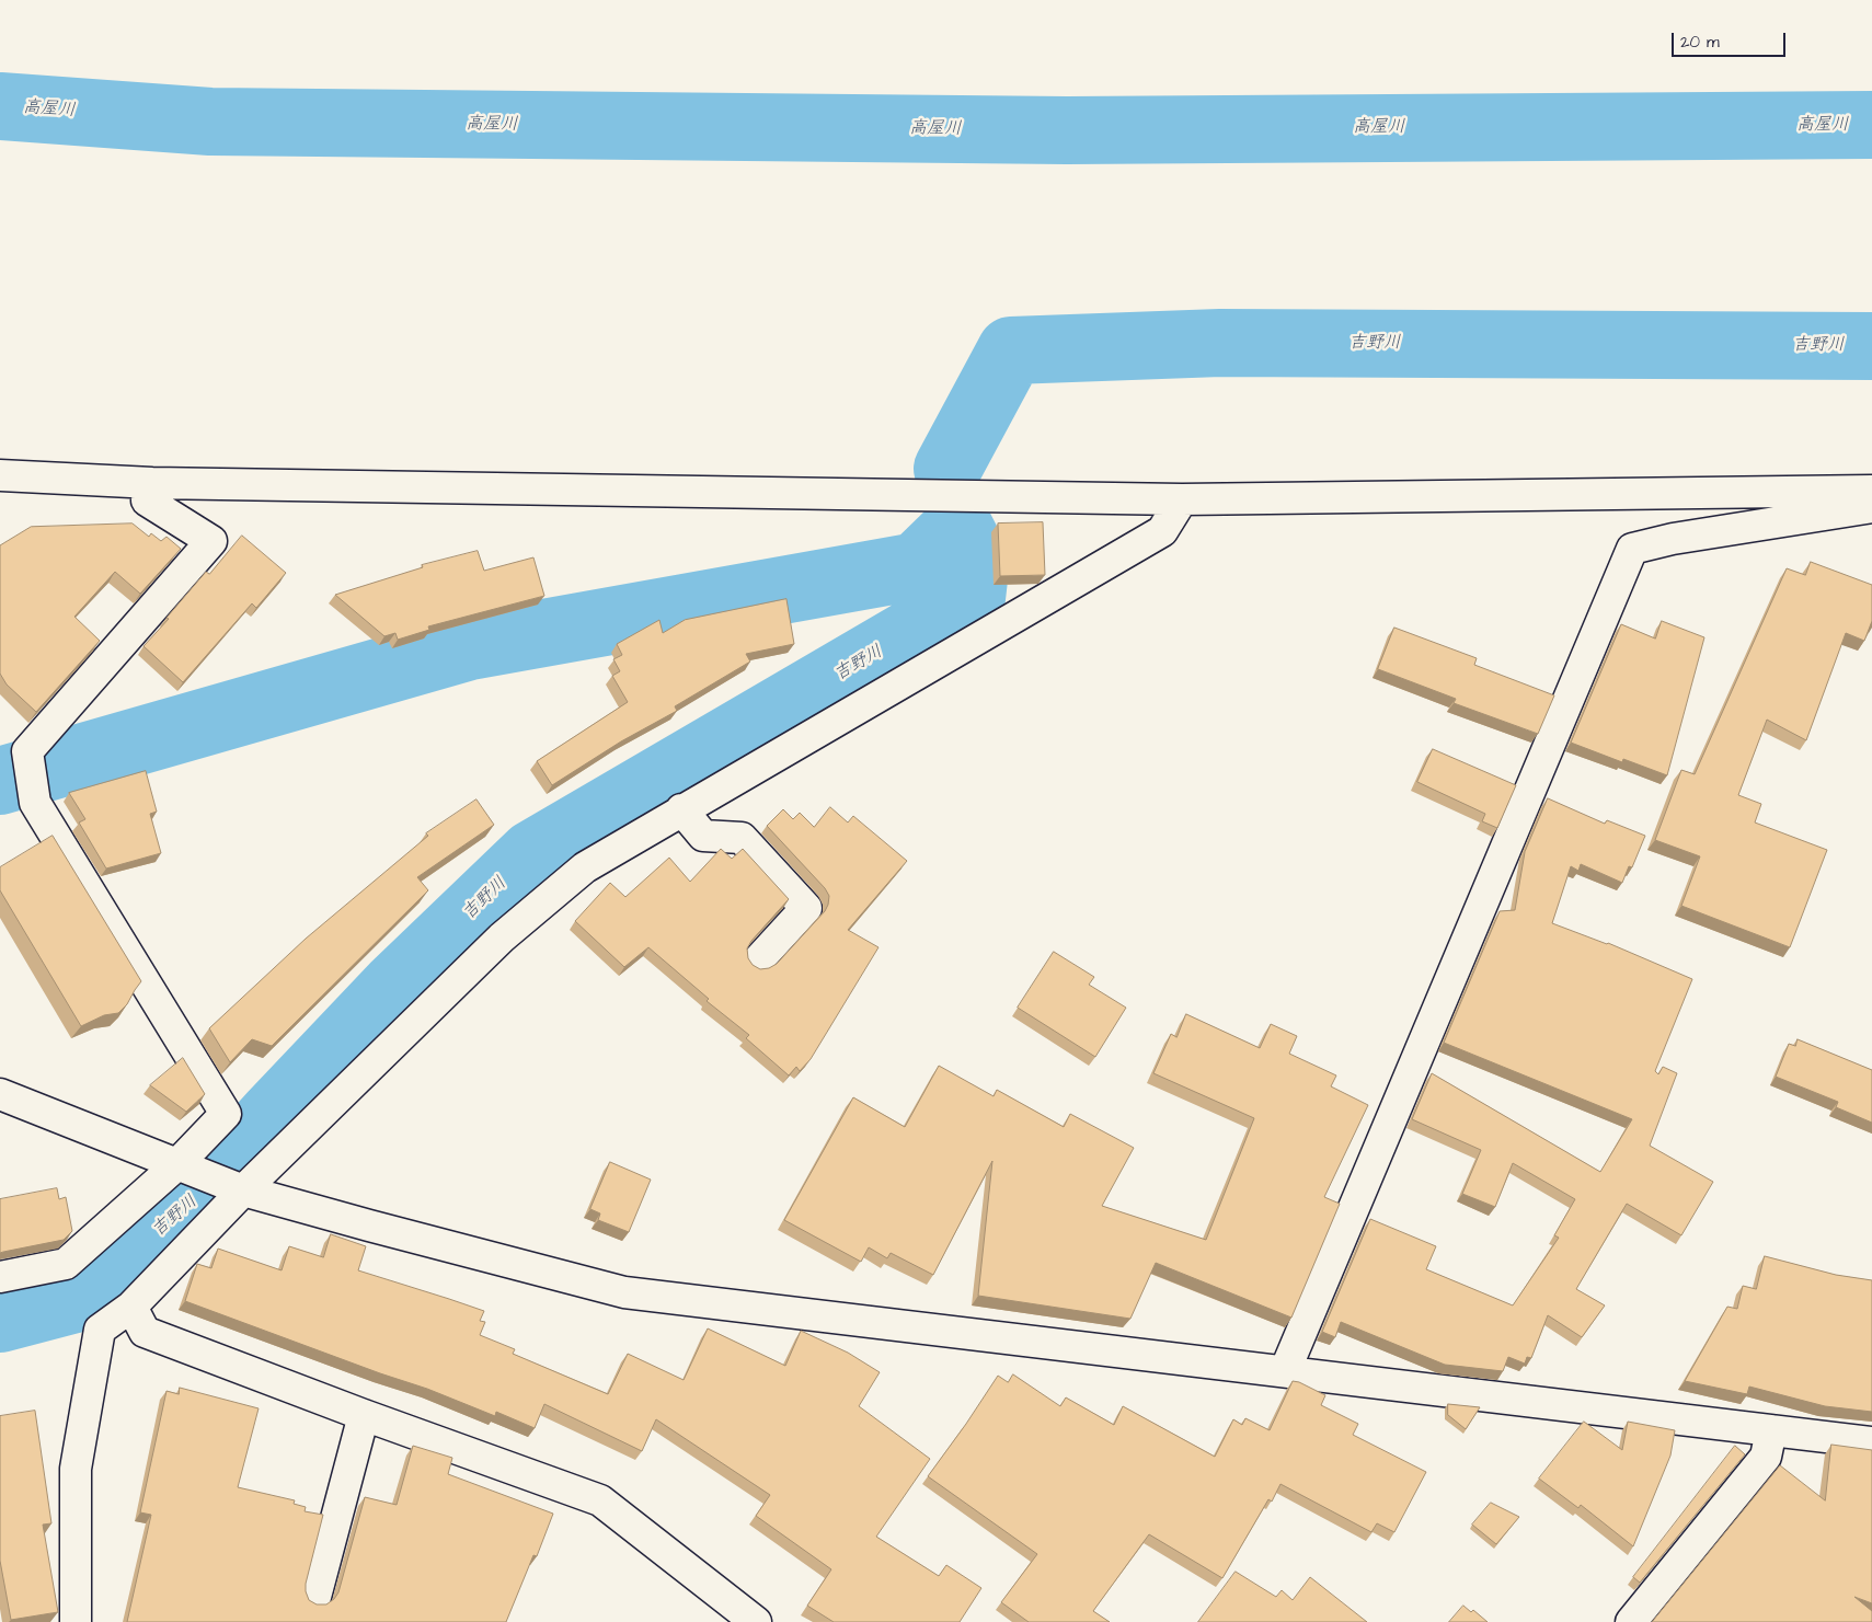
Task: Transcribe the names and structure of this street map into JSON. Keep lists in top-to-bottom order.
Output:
{
  "water": ["高屋川", "吉野川"],
  "scale_bar": "20 m"
}
